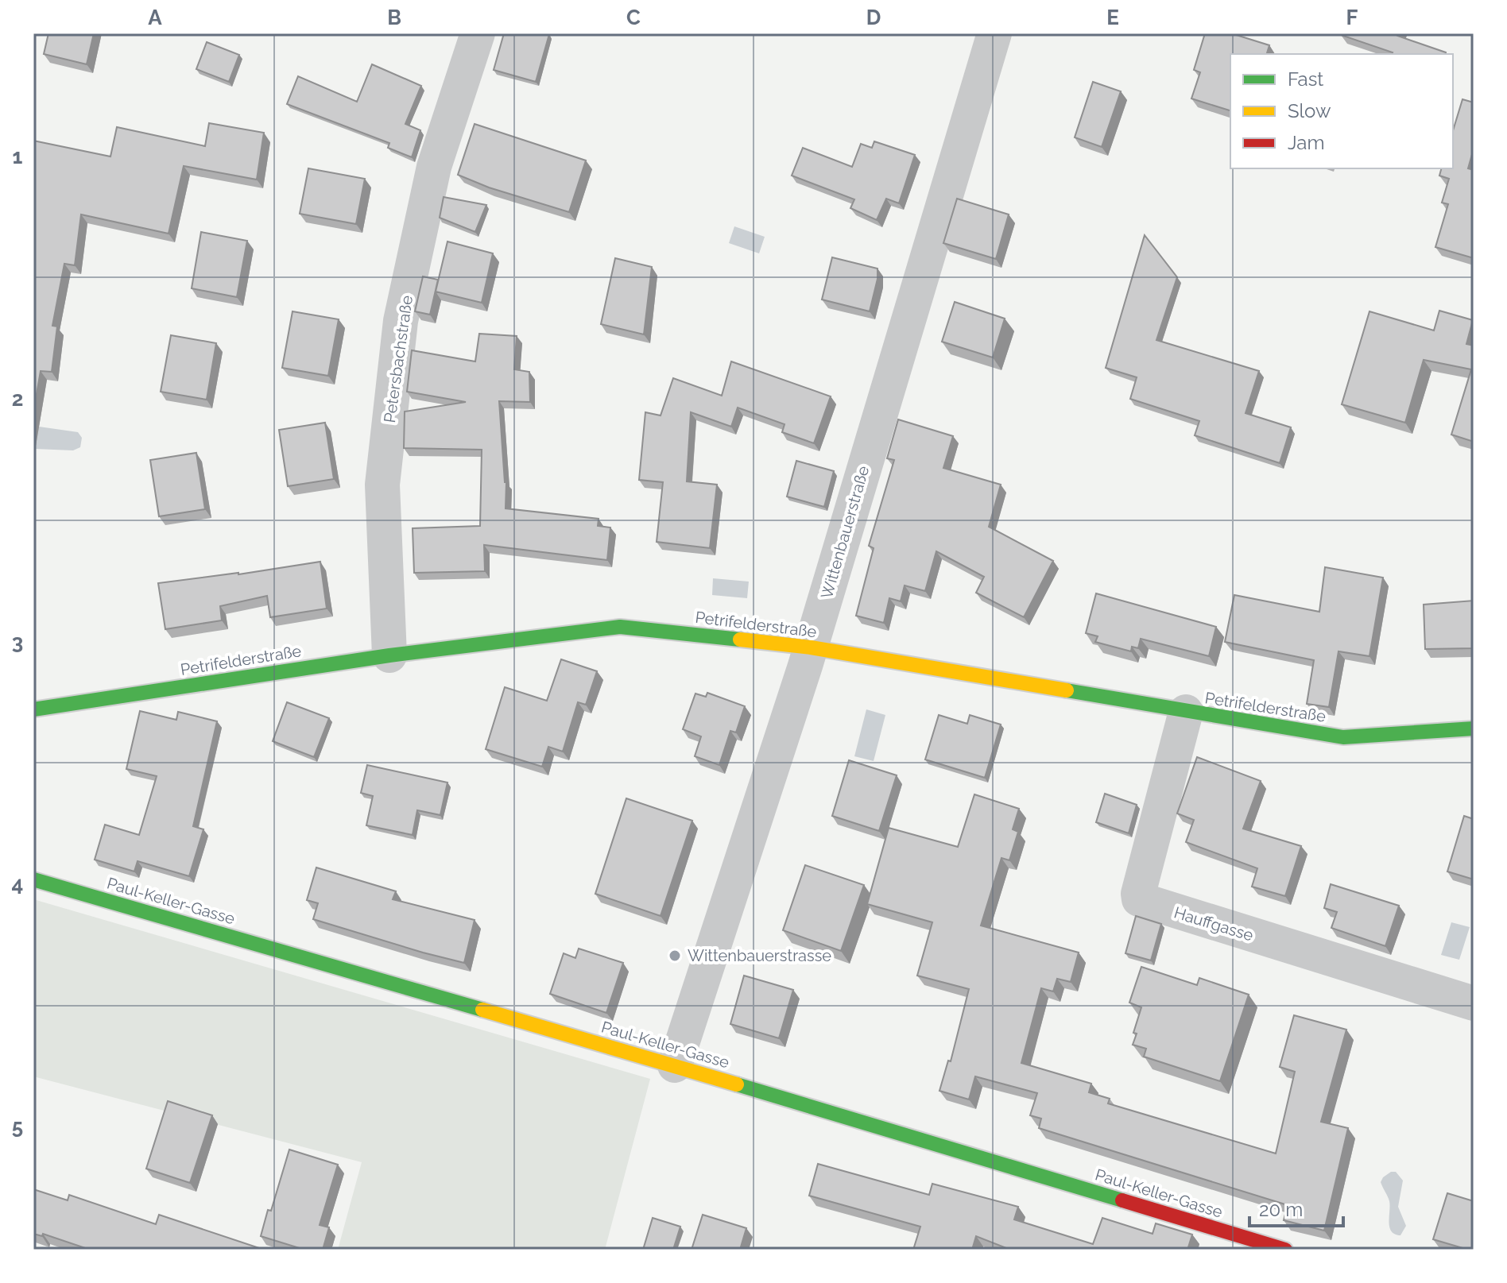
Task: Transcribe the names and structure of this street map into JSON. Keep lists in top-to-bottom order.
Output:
{
  "streets": {
    "main road": ["Petrifelderstraße", "Paul-Keller-Gasse"],
    "street": ["Petersbachstraße", "Wittenbauerstraße", "Hauffgasse"]
  },
  "crossings": [
    ["Petersbachstraße", "Petrifelderstraße"],
    ["Wittenbauerstraße", "Petrifelderstraße"],
    ["Wittenbauerstraße", "Paul-Keller-Gasse"],
    ["Petrifelderstraße", "Hauffgasse"]
  ],
  "places": ["Wittenbauerstrasse"],
  "legend": ["Fast", "Slow", "Jam"],
  "scale_bar": "20 m",
  "grid": {
    "columns": [
      "A",
      "B",
      "C",
      "D",
      "E",
      "F"
    ],
    "rows": [
      "1",
      "2",
      "3",
      "4",
      "5"
    ]
  }
}
